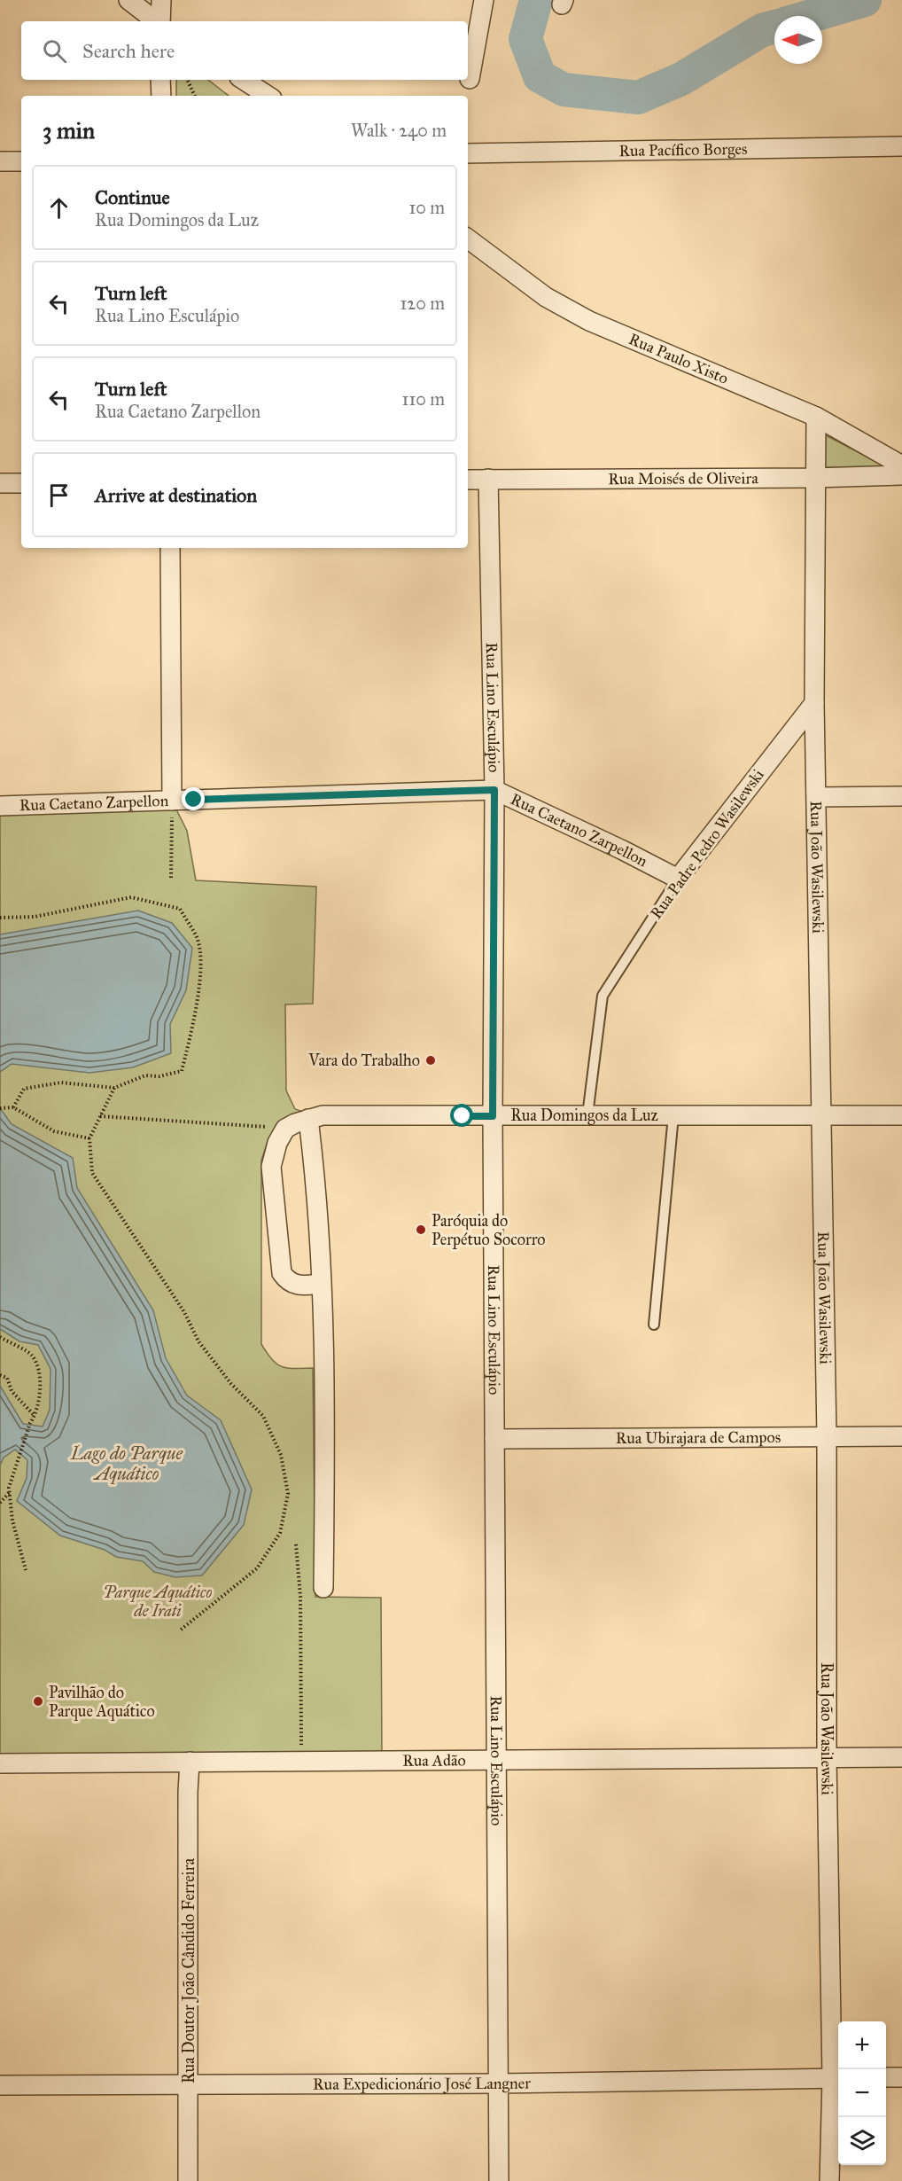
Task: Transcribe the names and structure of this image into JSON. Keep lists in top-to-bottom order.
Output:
{
  "streets": {
    "street": [
      "Rua Pacífico Borges",
      "Rua Paulo Xisto",
      "Rua Moisés de Oliveira",
      "Rua Lino Esculápio",
      "Rua Caetano Zarpellon",
      "Rua Padre Pedro Wasilewski",
      "Rua João Wasilewski",
      "Rua Domingos da Luz",
      "Rua Ubirajara de Campos",
      "Rua Adão",
      "Rua Doutor João Cândido Ferreira",
      "Rua Expedicionário José Langner"
    ]
  },
  "crossings": [
    ["Rua Paulo Xisto", "Rua João Wasilewski"],
    ["Rua Moisés de Oliveira", "Rua Lino Esculápio"],
    ["Rua Moisés de Oliveira", "Rua João Wasilewski"],
    ["Rua Lino Esculápio", "Rua Caetano Zarpellon"],
    ["Rua Lino Esculápio", "Rua Domingos da Luz"],
    ["Rua Lino Esculápio", "Rua Ubirajara de Campos"],
    ["Rua Lino Esculápio", "Rua Adão"],
    ["Rua Lino Esculápio", "Rua Expedicionário José Langner"],
    ["Rua Caetano Zarpellon", "Rua Padre Pedro Wasilewski"],
    ["Rua Padre Pedro Wasilewski", "Rua João Wasilewski"],
    ["Rua Padre Pedro Wasilewski", "Rua Domingos da Luz"],
    ["Rua João Wasilewski", "Rua Domingos da Luz"],
    ["Rua João Wasilewski", "Rua Ubirajara de Campos"],
    ["Rua João Wasilewski", "Rua Adão"],
    ["Rua João Wasilewski", "Rua Expedicionário José Langner"],
    ["Rua Adão", "Rua Doutor João Cândido Ferreira"],
    ["Rua Doutor João Cândido Ferreira", "Rua Expedicionário José Langner"]
  ],
  "water": ["Lago do Parque Aquático"],
  "parks": ["Parque Aquático de Irati"],
  "places": ["Vara do Trabalho", "Paróquia do Perpétuo Socorro", "Pavilhão do Parque Aquático"],
  "north": "left",
  "page": {
    "search": "Search here",
    "heading": ["3 min", "Walk · 240 m"],
    "list": [
      ["Continue", "Rua Domingos da Luz", "10 m"],
      ["Turn left", "Rua Lino Esculápio", "120 m"],
      ["Turn left", "Rua Caetano Zarpellon", "110 m"],
      "Arrive at destination"
    ],
    "map_buttons": ["+", "−"]
  }
}
